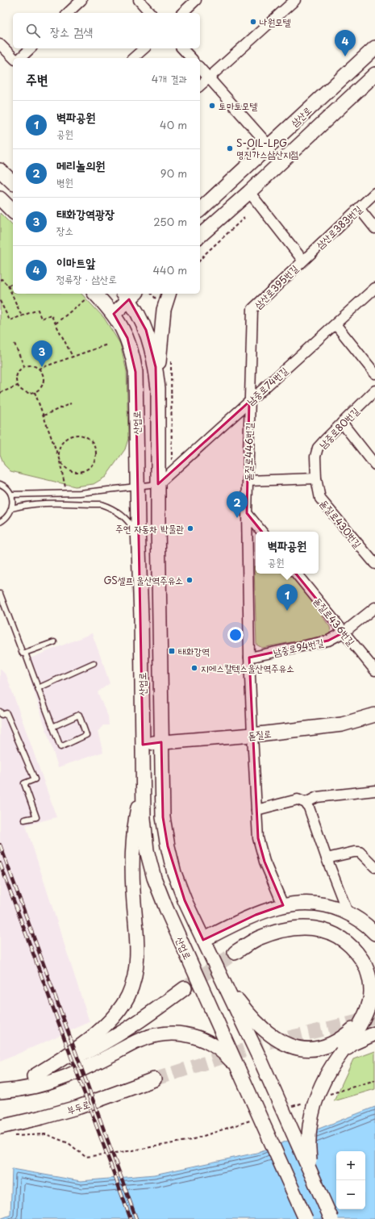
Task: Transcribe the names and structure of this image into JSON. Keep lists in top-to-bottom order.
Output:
{
  "streets": {
    "main road": [
      "삼산로",
      "산업로",
      "돋질로",
      "부두로"
    ],
    "street": [
      "삼산로383번길",
      "삼산로395번길",
      "남중로74번길",
      "남중로80번길",
      "돋질로446번길",
      "돋질로430번길",
      "돋질로436번길",
      "남중로94번길"
    ]
  },
  "crossings": [
    ["삼산로", "삼산로395번길"],
    ["삼산로383번길", "삼산로395번길"],
    ["삼산로395번길", "남중로74번길"],
    ["삼산로395번길", "돋질로446번길"],
    ["남중로74번길", "산업로"],
    ["남중로74번길", "돋질로446번길"],
    ["산업로", "돋질로"],
    ["남중로80번길", "돋질로430번길"],
    ["돋질로446번길", "남중로94번길"],
    ["돋질로446번길", "돋질로"],
    ["돋질로436번길", "남중로94번길"]
  ],
  "places": {
    "other": [
      "나원모텔",
      "토마토모텔",
      "S-OIL-LPG 명진가스삼산지점",
      "주연 자동차 박물관",
      "GS셀프 울산역주유소",
      "지에스칼텍스울산역주유소"
    ],
    "transit": ["태화강역"]
  },
  "page": {
    "search": "장소 검색",
    "pins": [
      "4",
      "3",
      "2",
      "1"
    ],
    "heading": ["주변", "4개 결과"],
    "list": [
      {
        "mark": "1",
        "name": "벽파공원",
        "note": "공원",
        "value": "40 m"
      },
      {
        "mark": "2",
        "name": "메리놀의원",
        "note": "병원",
        "value": "90 m"
      },
      {
        "mark": "3",
        "name": "태화강역광장",
        "note": "장소",
        "value": "250 m"
      },
      {
        "mark": "4",
        "name": "이마트앞",
        "note": "정류장 · 삼산로",
        "value": "440 m"
      }
    ],
    "popup": ["벽파공원", "공원"],
    "map_buttons": ["+", "−"]
  }
}
